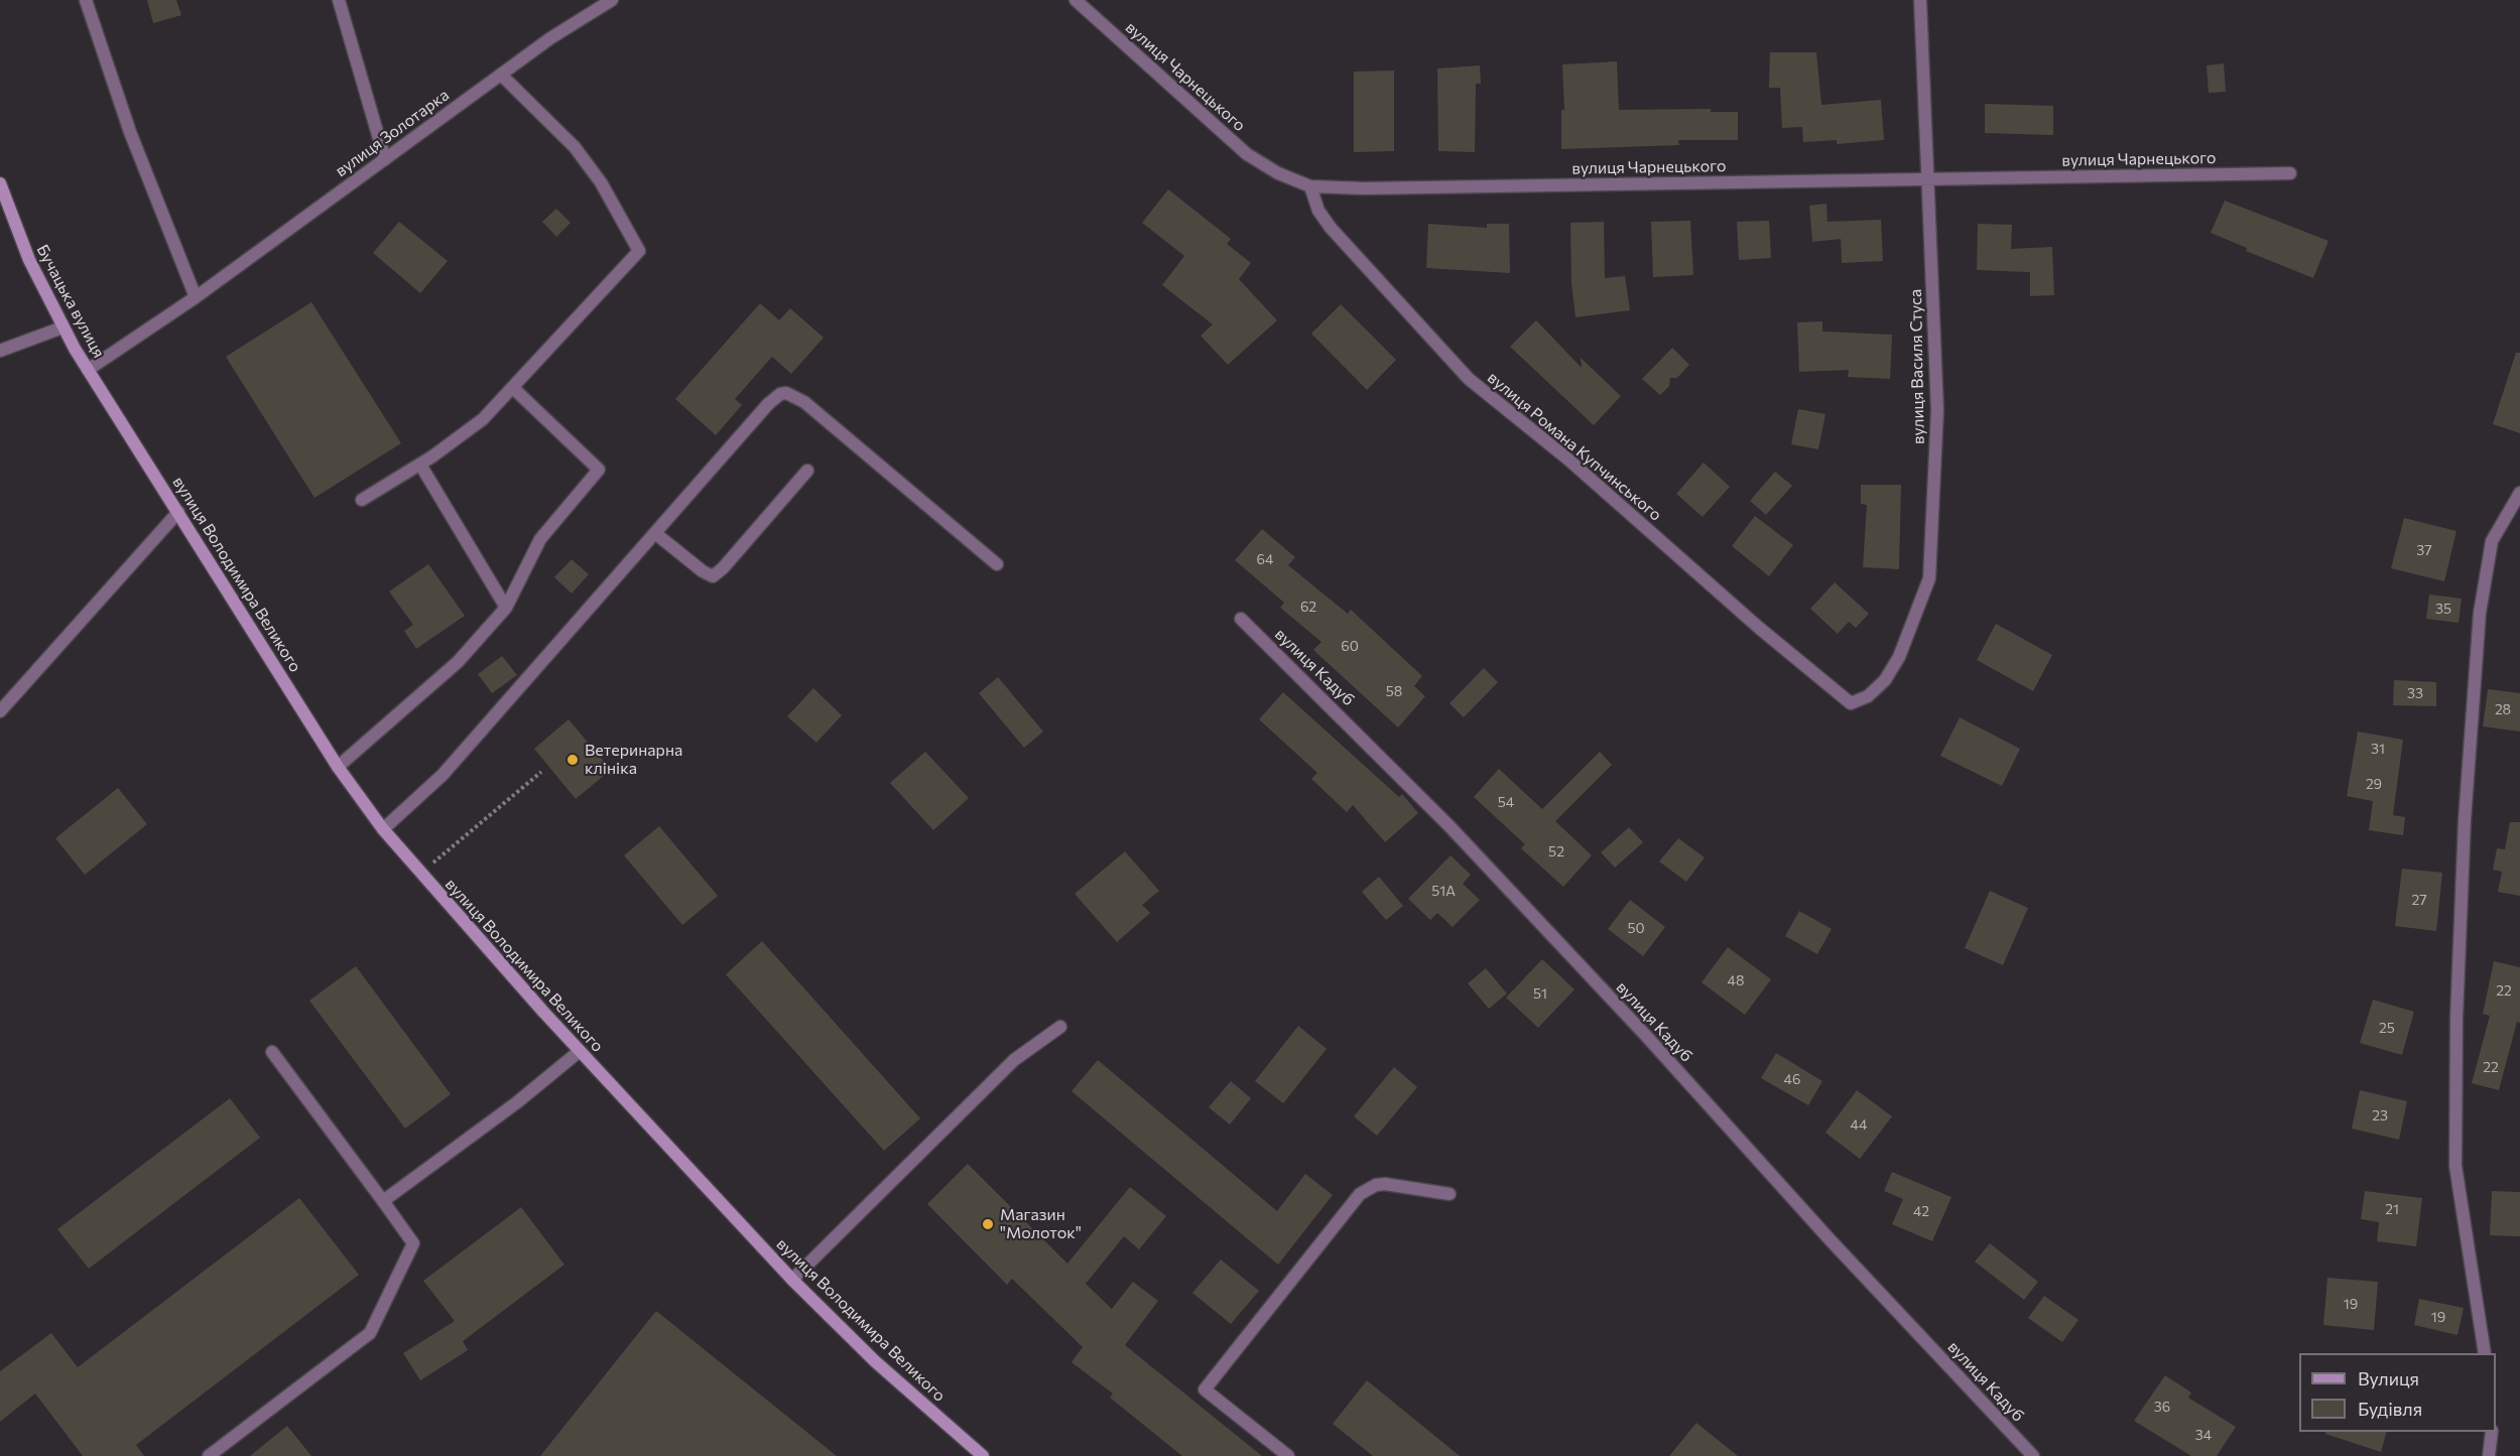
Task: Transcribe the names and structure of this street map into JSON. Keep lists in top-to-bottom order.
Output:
{
  "streets": {
    "main road": ["Бучацька вулиця", "вулиця Володимира Великого"],
    "street": [
      "вулиця Чарнецького",
      "вулиця Золотарка",
      "вулиця Василя Стуса",
      "вулиця Романа Купчинського",
      "вулиця Кадуб"
    ]
  },
  "crossings": [
    ["вулиця Чарнецького", "вулиця Василя Стуса"],
    ["вулиця Чарнецького", "вулиця Романа Купчинського"],
    ["вулиця Золотарка", "Бучацька вулиця"],
    ["Бучацька вулиця", "вулиця Володимира Великого"],
    ["вулиця Василя Стуса", "вулиця Романа Купчинського"]
  ],
  "places": ["Ветеринарна клініка", "Магазин \"Молоток\""],
  "house_numbers": [
    "37",
    "64",
    "62",
    "35",
    "60",
    "58",
    "33",
    "28",
    "31",
    "29",
    "54",
    "52",
    "51А",
    "27",
    "50",
    "48",
    "22",
    "51",
    "25",
    "22",
    "46",
    "23",
    "44",
    "21",
    "42",
    "19",
    "19",
    "36",
    "34"
  ],
  "legend": ["Вулиця", "Будівля"]
}
